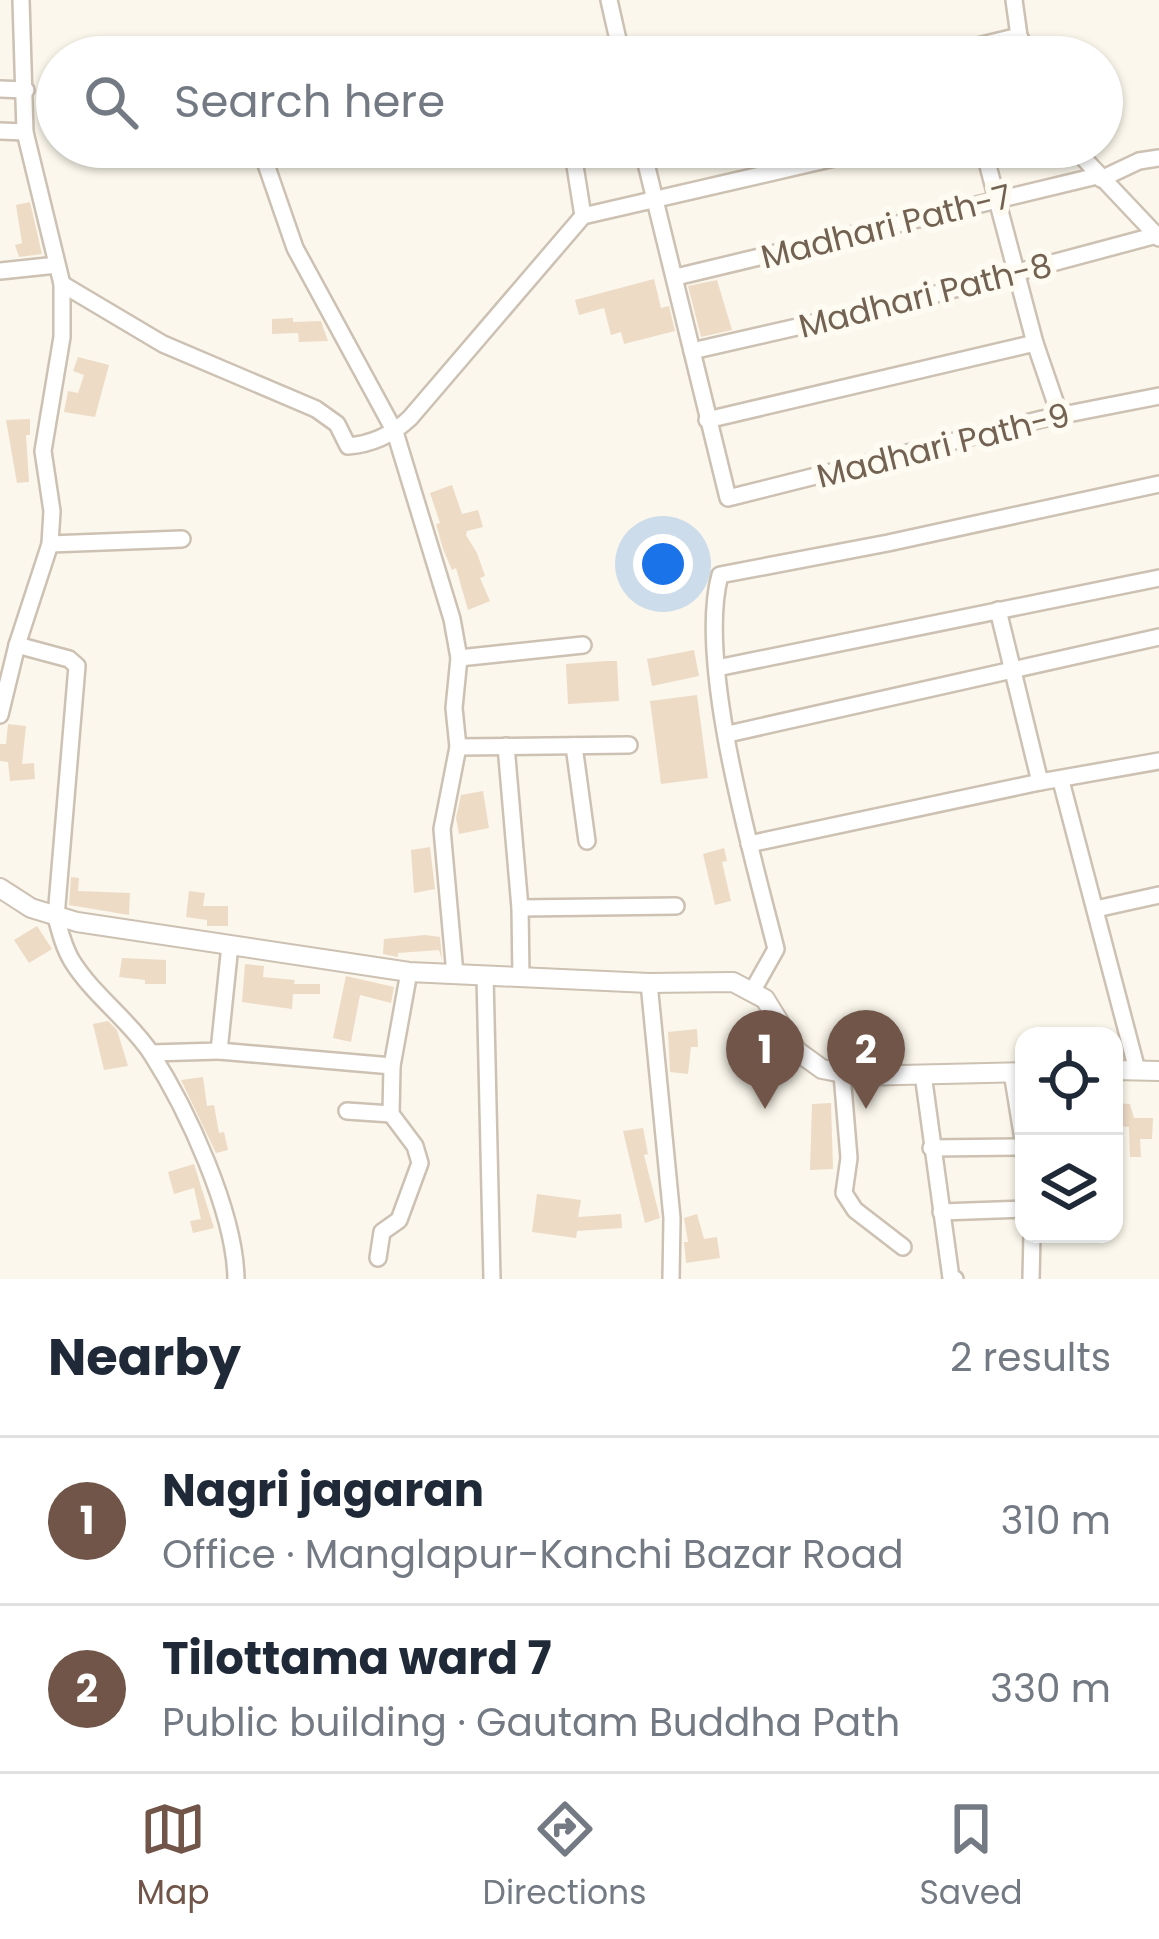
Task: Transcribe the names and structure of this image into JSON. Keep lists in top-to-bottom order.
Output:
{
  "streets": {
    "street": ["Madhari Path-7", "Madhari Path-8", "Madhari Path-9"]
  },
  "page": {
    "search": "Search here",
    "pins": ["1", "2"],
    "heading": ["Nearby", "2 results"],
    "list": [
      {
        "mark": "1",
        "name": "Nagri jagaran",
        "note": "Office · Manglapur-Kanchi Bazar Road",
        "value": "310 m"
      },
      {
        "mark": "2",
        "name": "Tilottama ward 7",
        "note": "Public building · Gautam Buddha Path",
        "value": "330 m"
      }
    ],
    "nav": ["Map", "Directions", "Saved"]
  }
}
